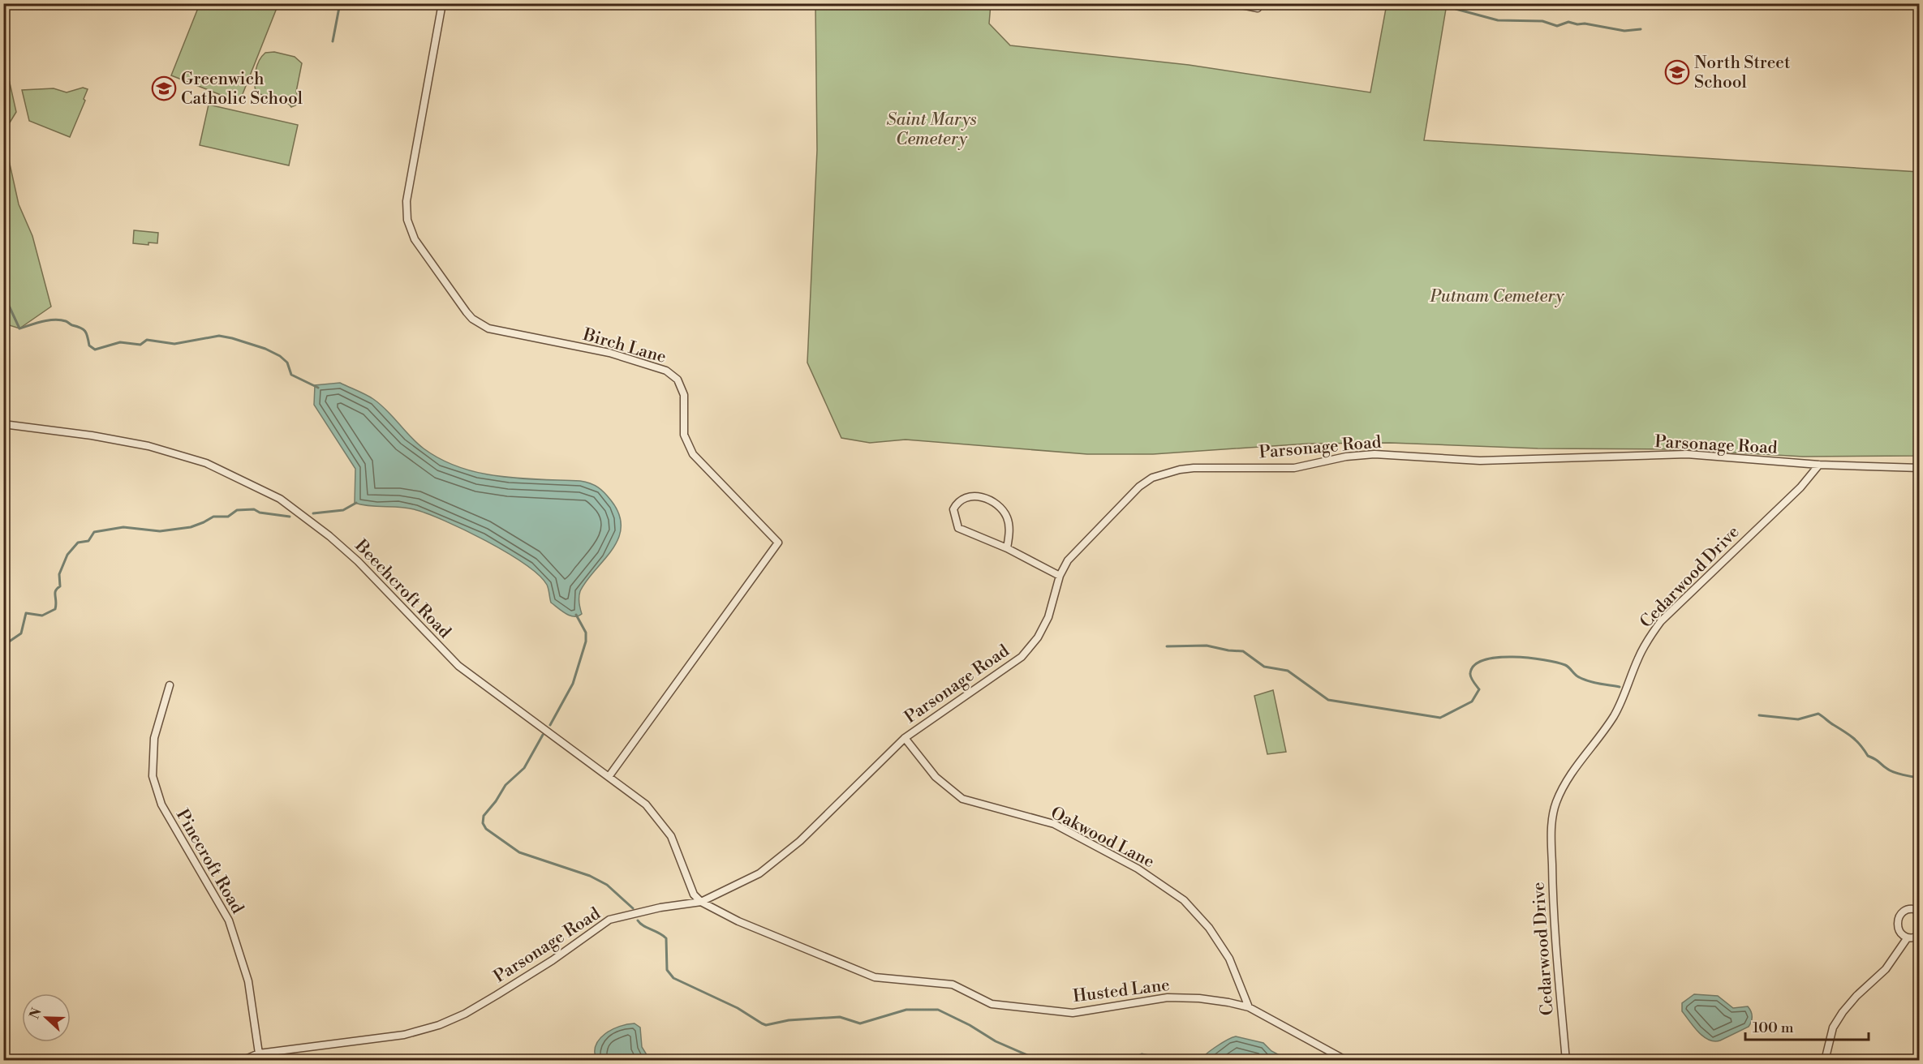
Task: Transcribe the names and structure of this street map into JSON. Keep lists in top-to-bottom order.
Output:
{
  "streets": {
    "street": [
      "Birch Lane",
      "Parsonage Road",
      "Cedarwood Drive",
      "Beechcroft Road",
      "Oakwood Lane",
      "Pinecroft Road",
      "Husted Lane"
    ]
  },
  "crossings": [
    ["Birch Lane", "Beechcroft Road"],
    ["Parsonage Road", "Cedarwood Drive"],
    ["Parsonage Road", "Beechcroft Road"],
    ["Parsonage Road", "Oakwood Lane"],
    ["Parsonage Road", "Pinecroft Road"],
    ["Parsonage Road", "Husted Lane"],
    ["Beechcroft Road", "Husted Lane"],
    ["Oakwood Lane", "Husted Lane"]
  ],
  "parks": ["Saint Marys Cemetery", "Putnam Cemetery"],
  "places": {
    "school or university": ["North Street School", "Greenwich Catholic School"]
  },
  "scale_bar": "100 m",
  "north": "left"
}
